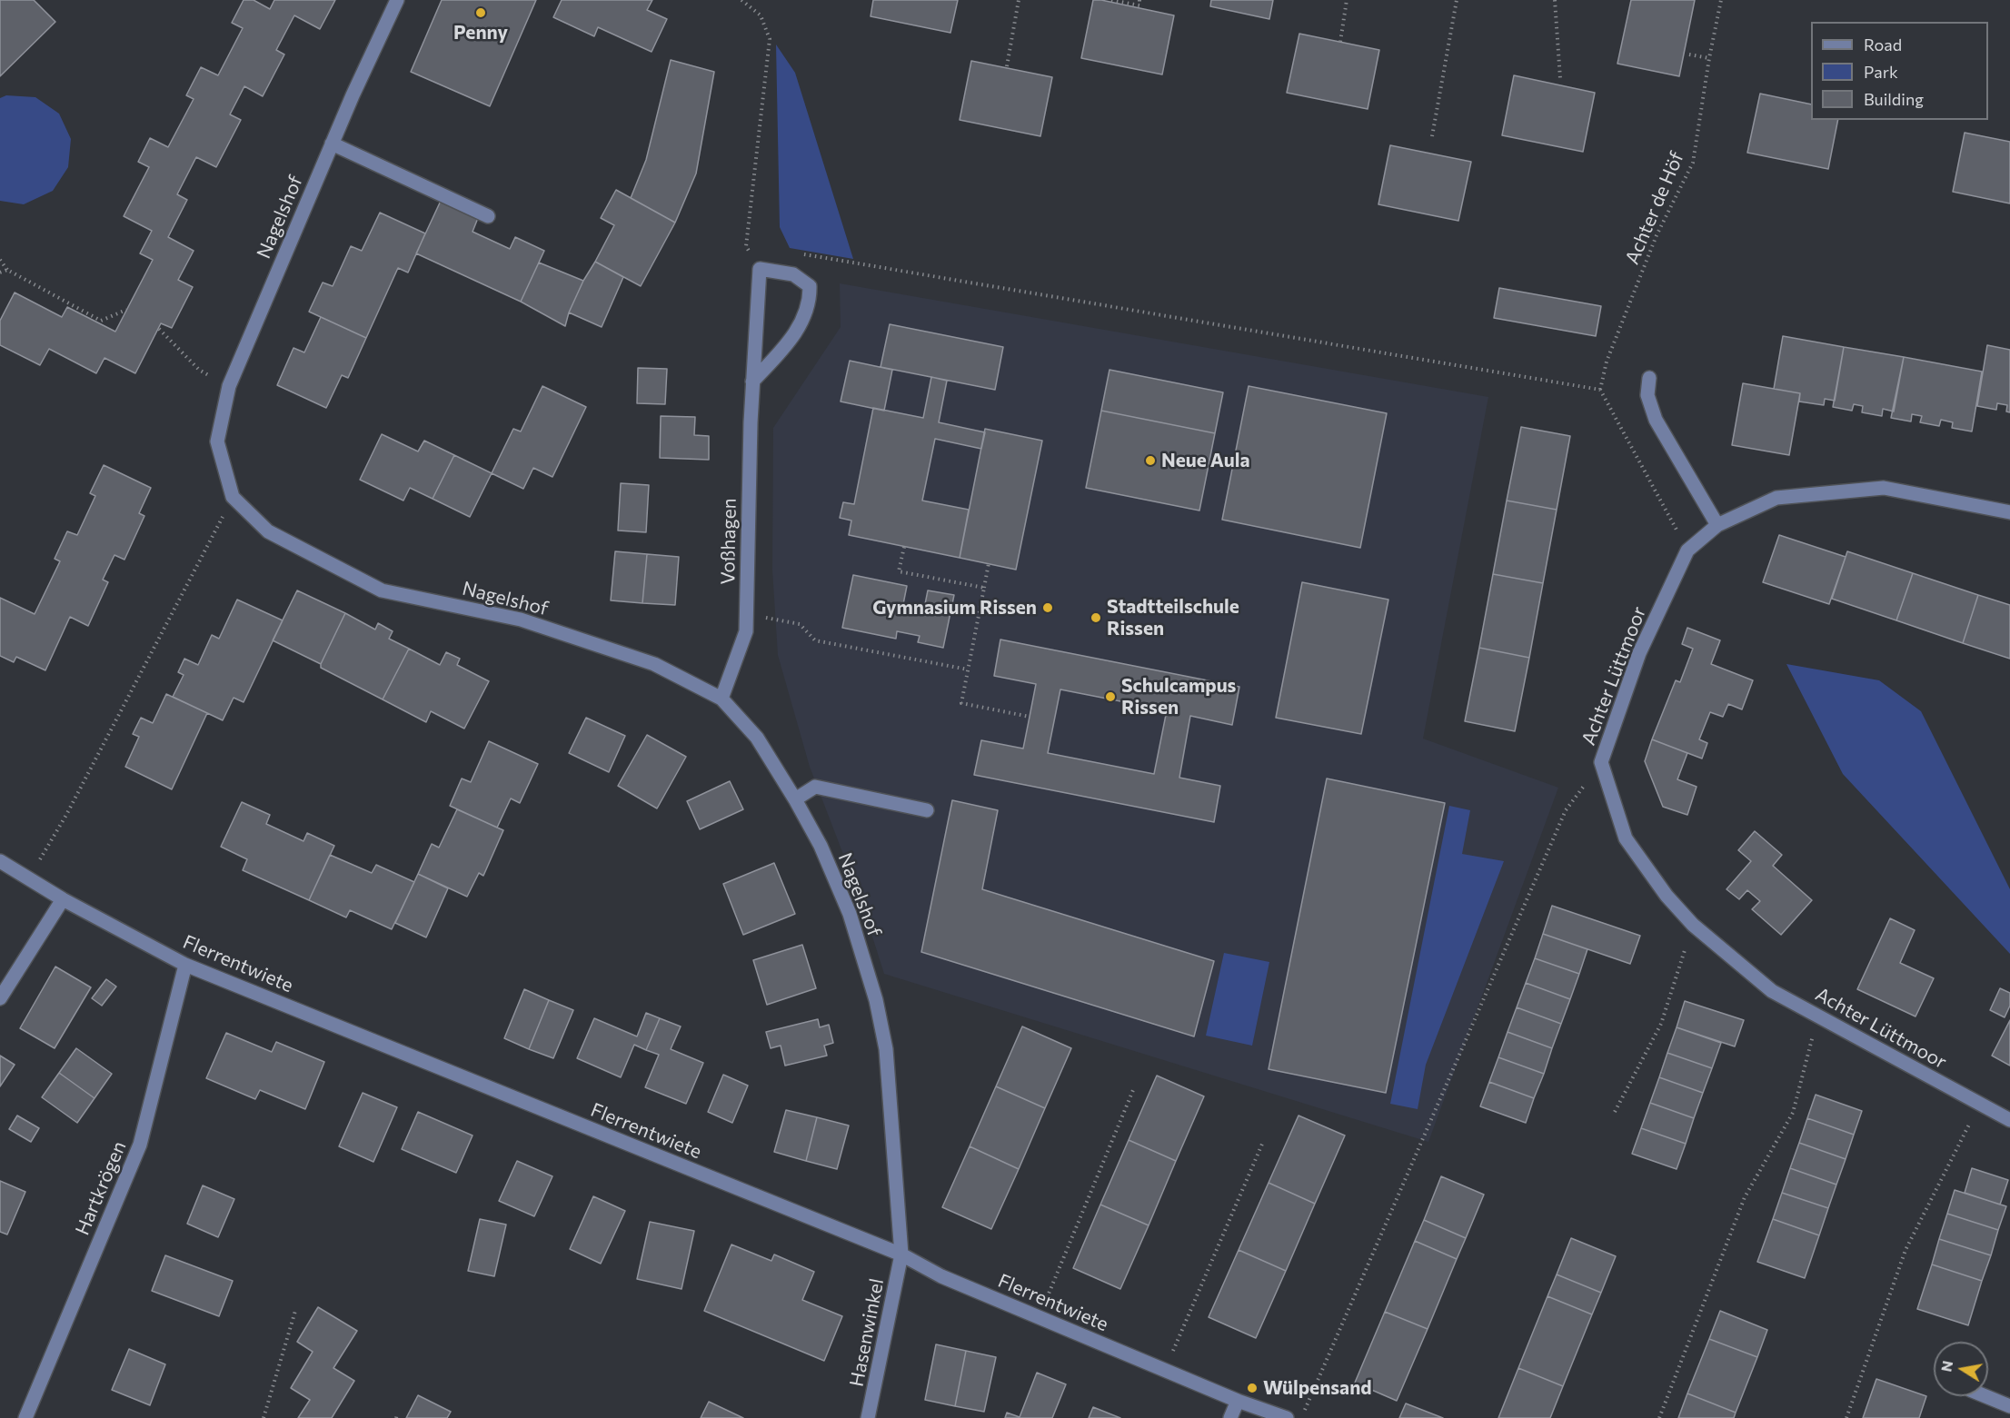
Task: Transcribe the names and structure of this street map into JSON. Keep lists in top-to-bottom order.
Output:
{
  "streets": {
    "street": [
      "Nagelshof",
      "Voßhagen",
      "Achter Lüttmoor",
      "Flerrentwiete",
      "Hartkrögen",
      "Hasenwinkel"
    ],
    "path": ["Achter de Höf"]
  },
  "crossings": [
    ["Nagelshof", "Voßhagen"],
    ["Nagelshof", "Flerrentwiete"],
    ["Nagelshof", "Hasenwinkel"],
    ["Flerrentwiete", "Hartkrögen"],
    ["Flerrentwiete", "Hasenwinkel"]
  ],
  "places": [
    "Penny",
    "Neue Aula",
    "Gymnasium Rissen",
    "Stadtteilschule Rissen",
    "Schulcampus Rissen",
    "Wülpensand"
  ],
  "legend": ["Road", "Park", "Building"],
  "north": "left"
}
